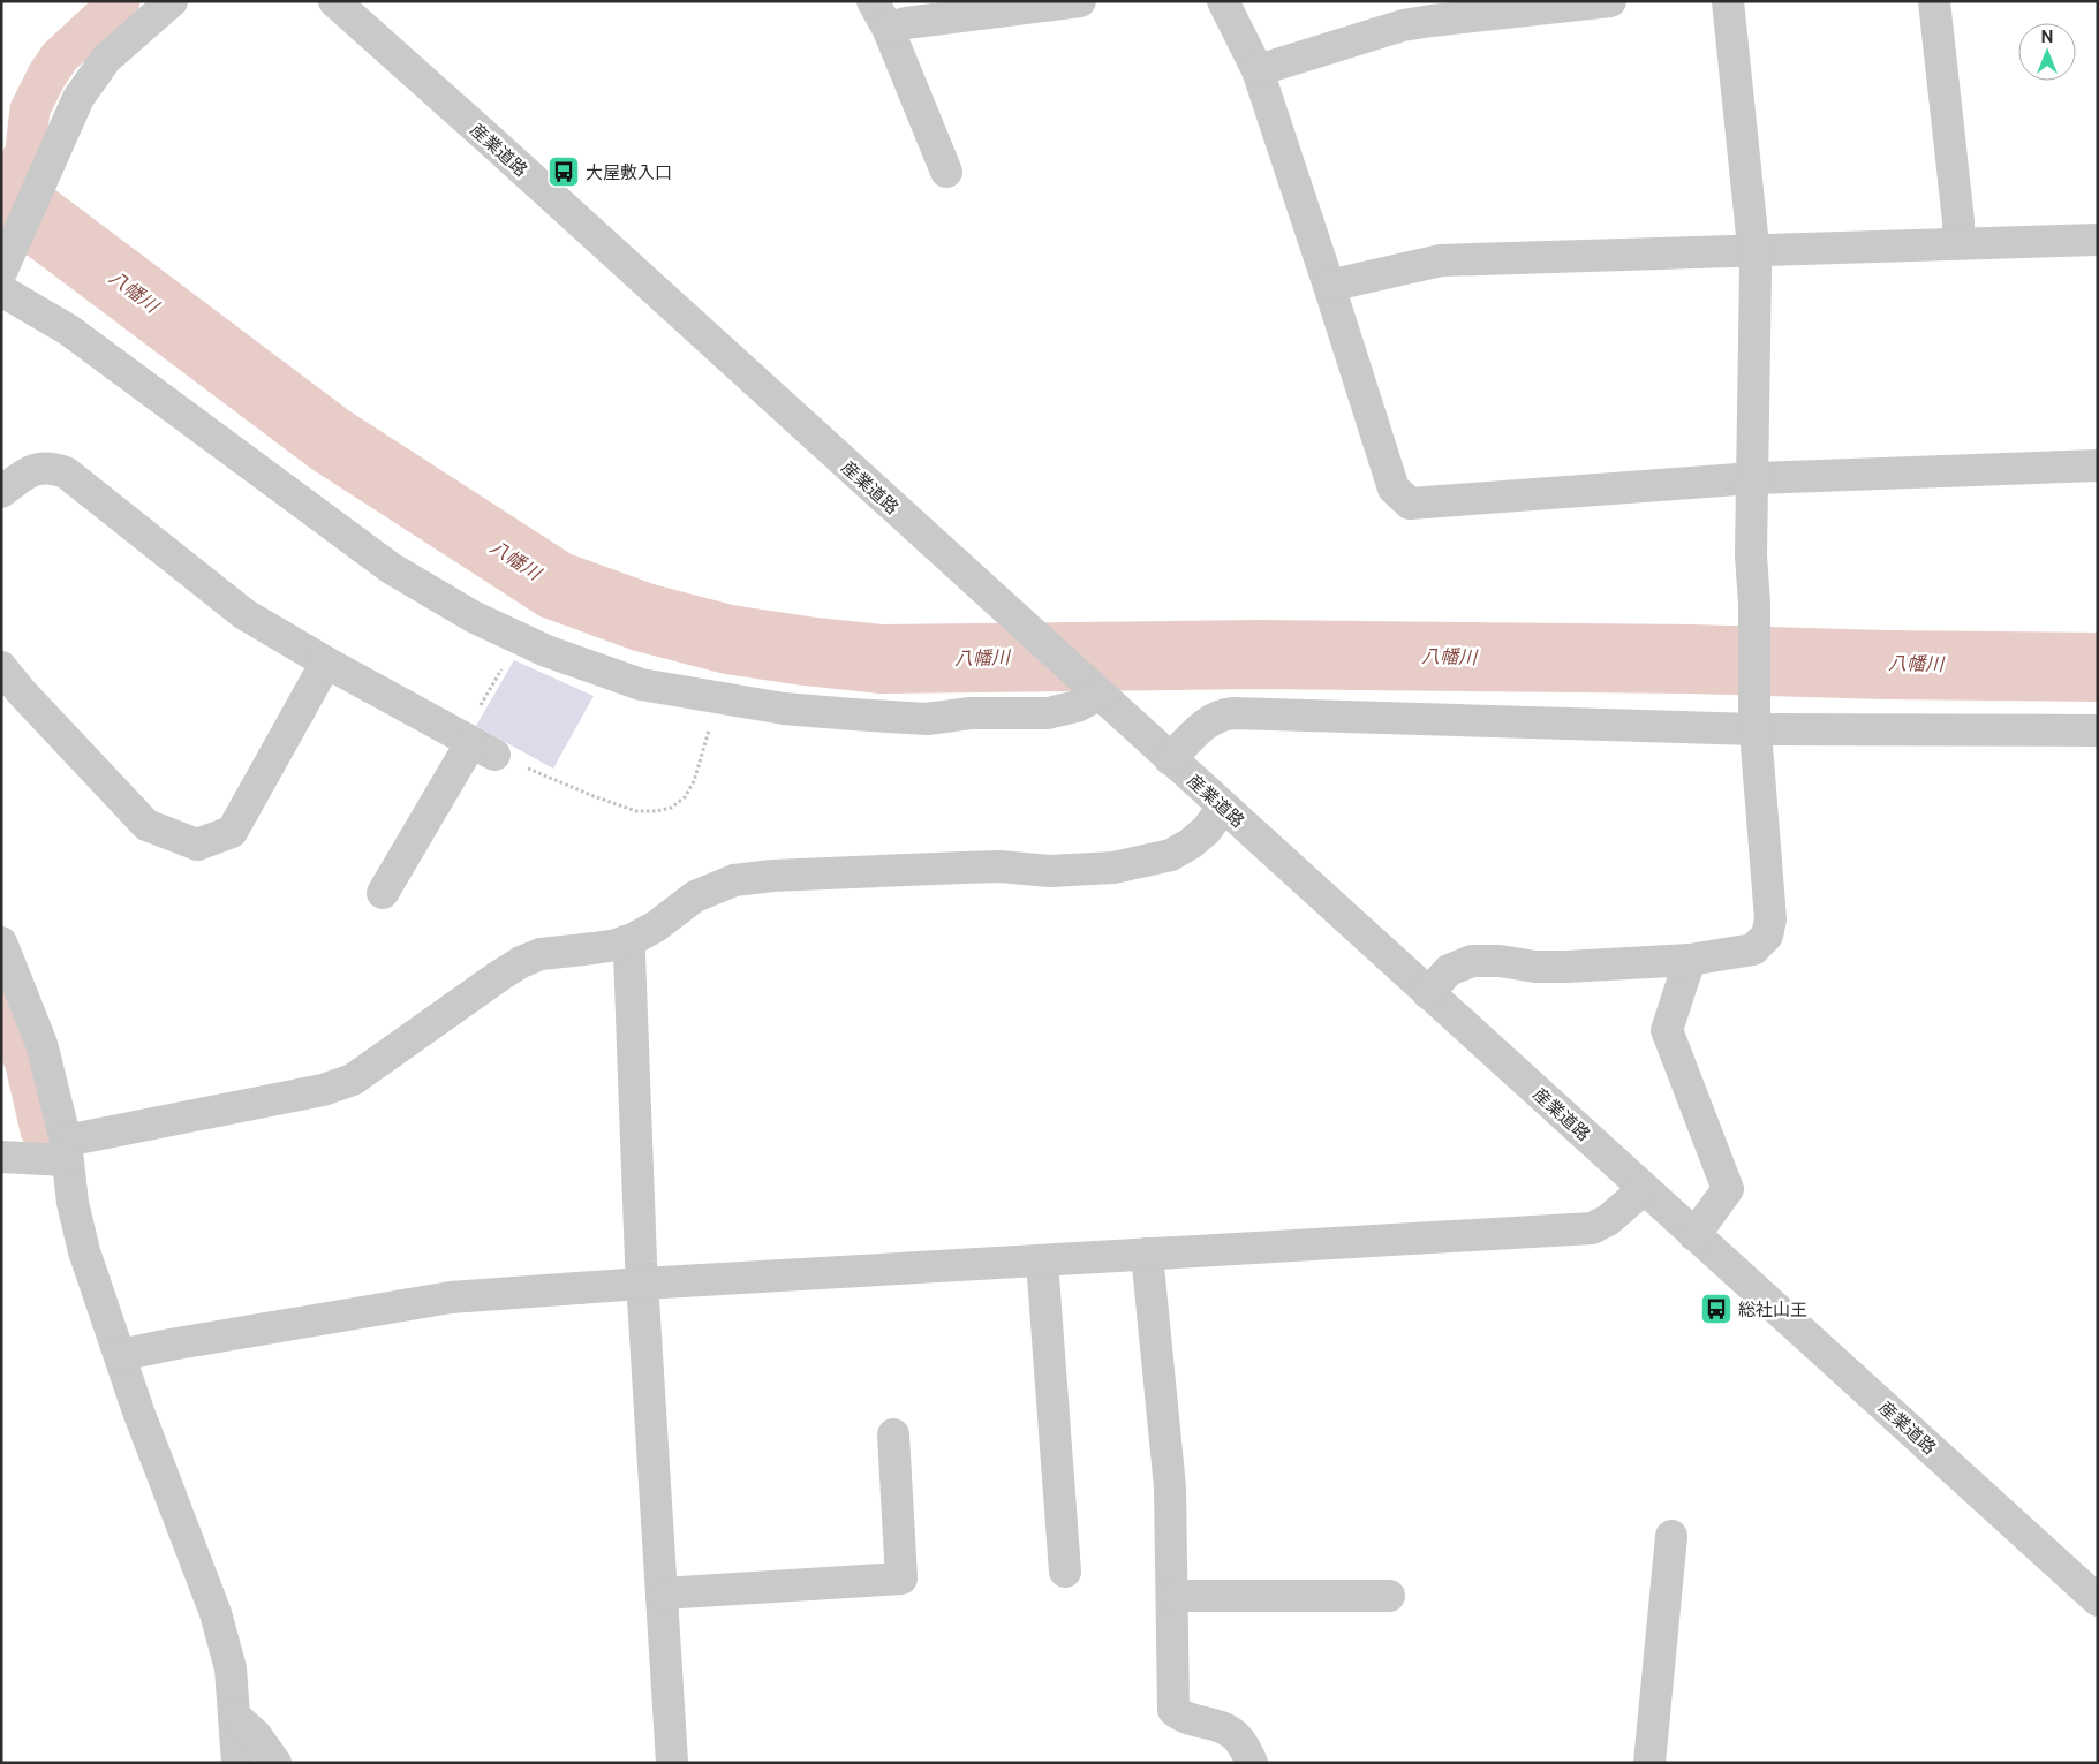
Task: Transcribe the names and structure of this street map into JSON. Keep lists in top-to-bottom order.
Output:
{
  "streets": {
    "street": ["産業道路"]
  },
  "water": ["八幡川"],
  "places": {
    "bus stop": ["大屋敷入口", "総社山王"]
  },
  "north": "top"
}
